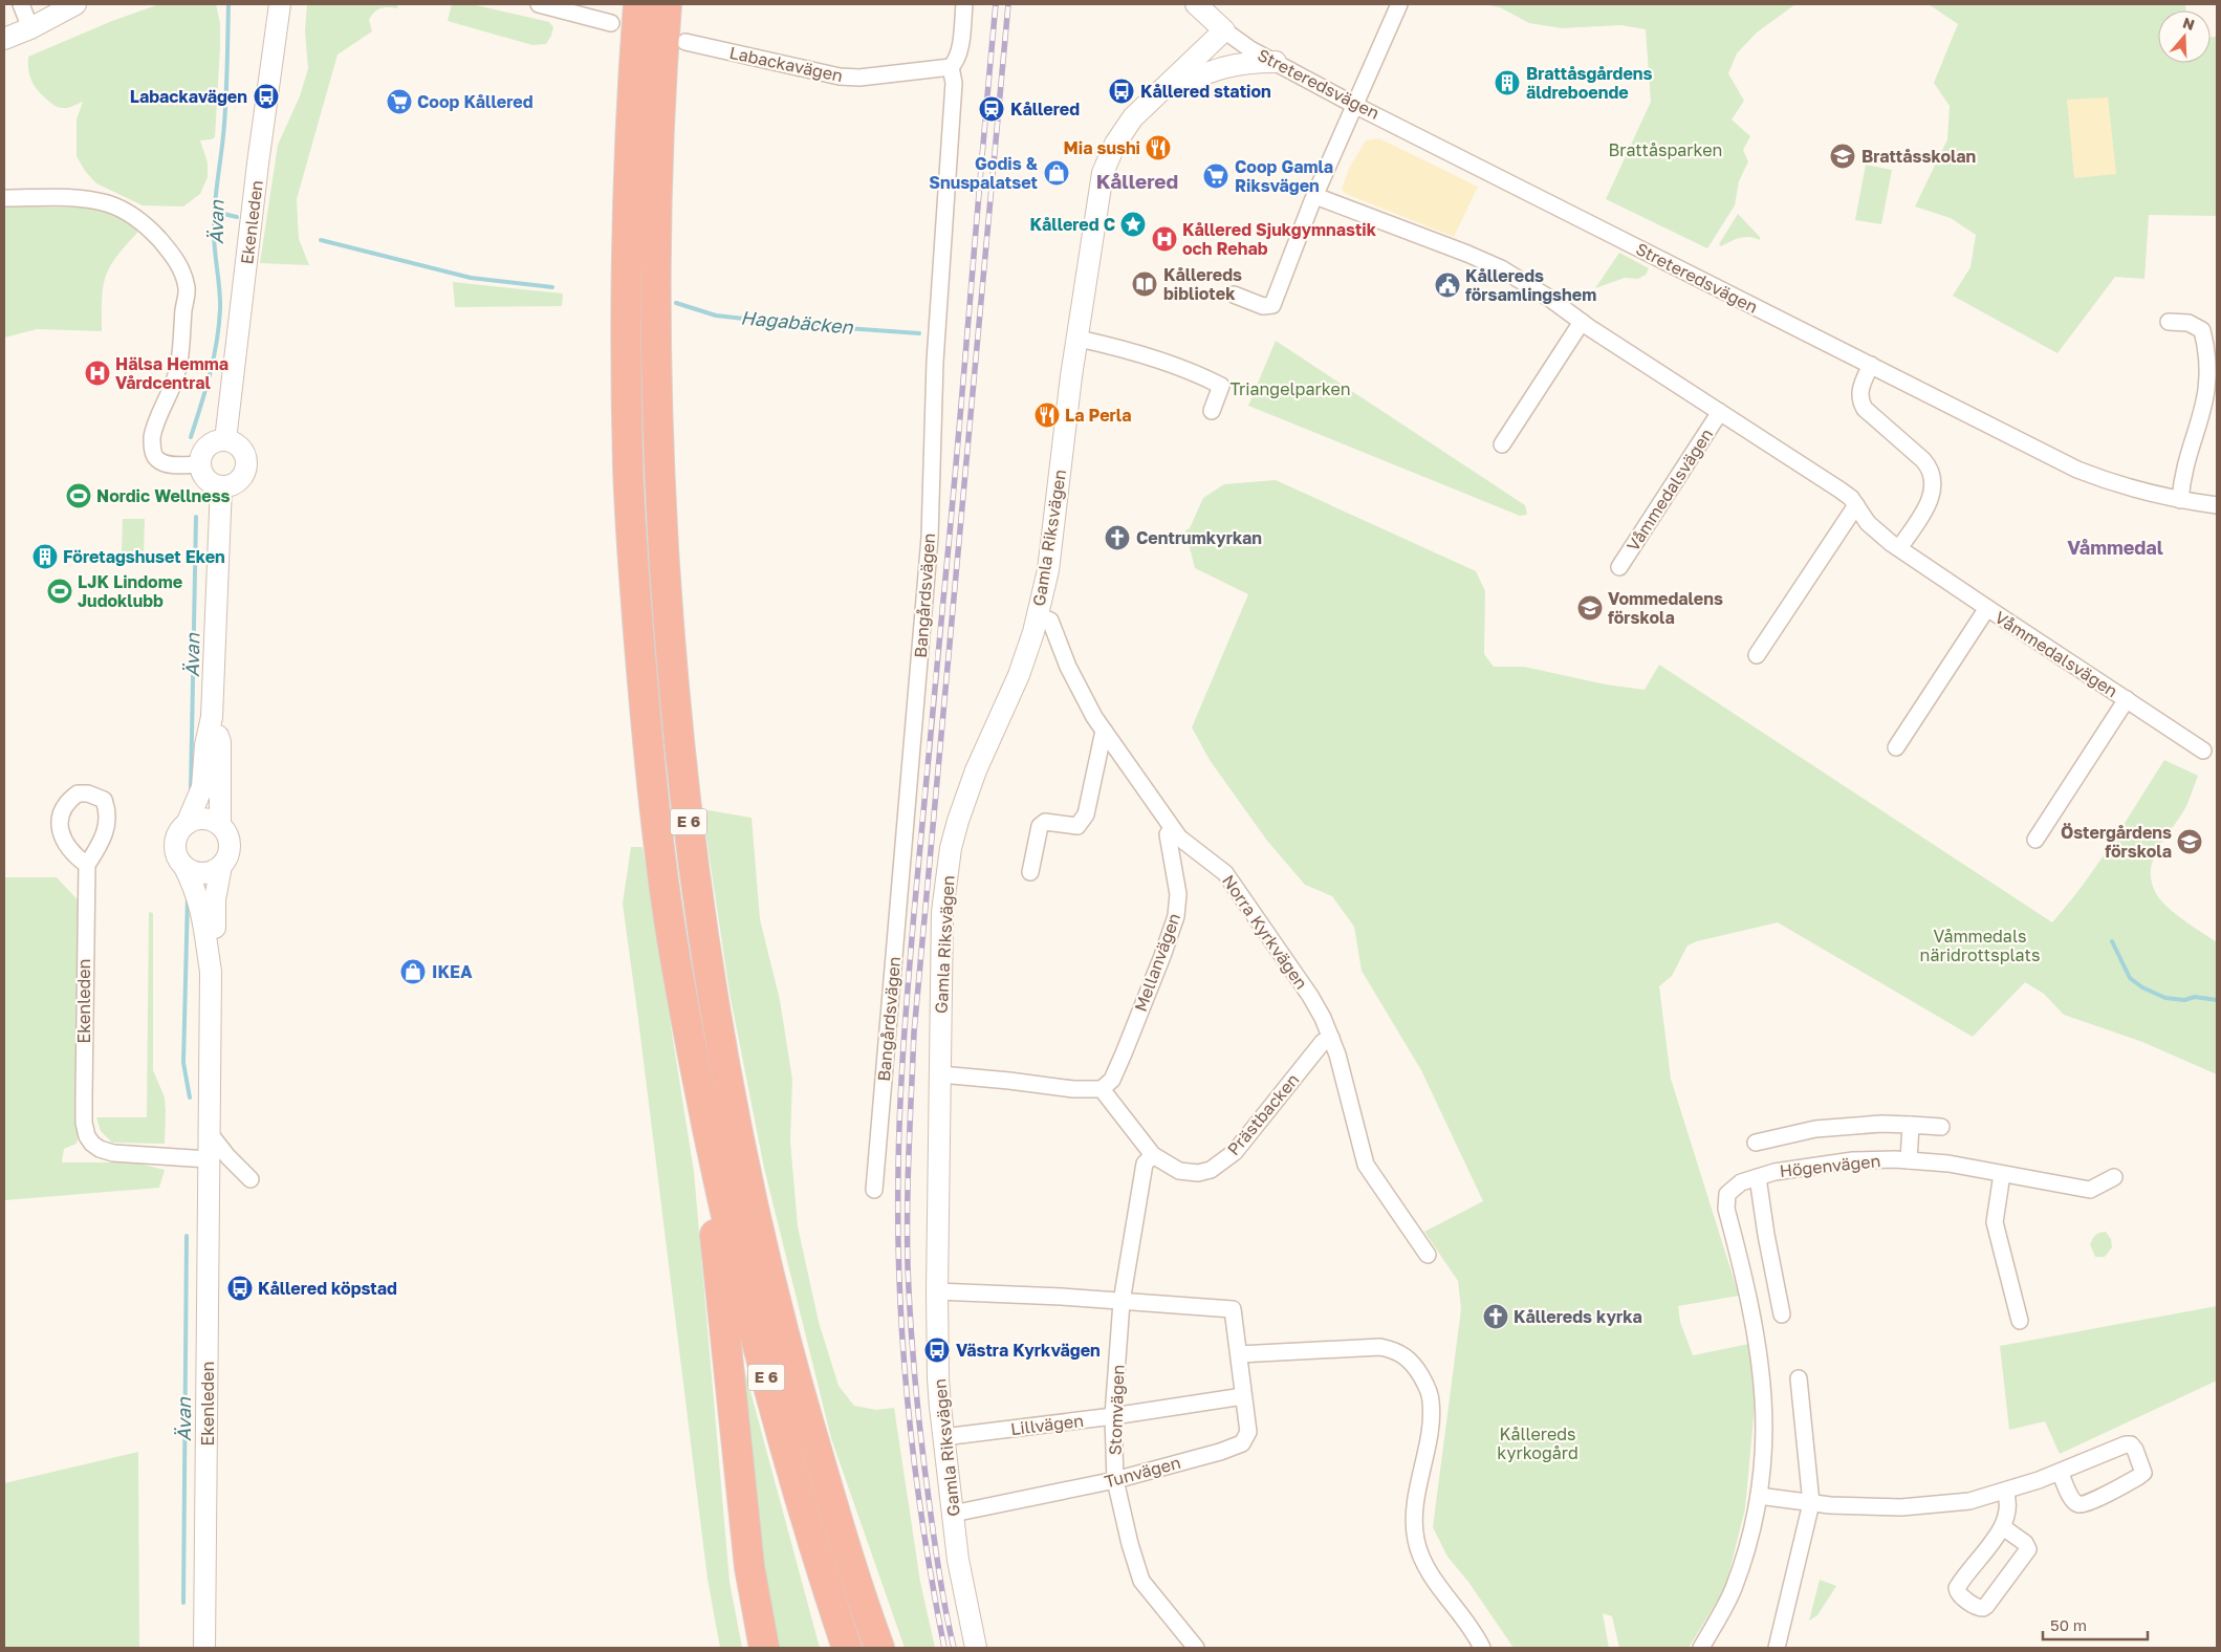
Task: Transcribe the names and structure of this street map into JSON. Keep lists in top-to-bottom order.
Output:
{
  "streets": {
    "highway": ["E 6"],
    "street": [
      "Labackavägen",
      "Streteredsvägen",
      "Ekenleden",
      "Våmmedalsvägen",
      "Gamla Riksvägen",
      "Bangårdsvägen",
      "Norra Kyrkvägen",
      "Mellanvägen",
      "Prästbacken",
      "Högenvägen",
      "Stomvägen",
      "Lillvägen",
      "Tunvägen"
    ]
  },
  "crossings": [
    ["Labackavägen", "Bangårdsvägen"],
    ["Streteredsvägen", "Gamla Riksvägen"],
    ["Gamla Riksvägen", "Norra Kyrkvägen"],
    ["Gamla Riksvägen", "Lillvägen"],
    ["Gamla Riksvägen", "Tunvägen"],
    ["Norra Kyrkvägen", "Mellanvägen"],
    ["Norra Kyrkvägen", "Prästbacken"],
    ["Mellanvägen", "Prästbacken"],
    ["Prästbacken", "Stomvägen"],
    ["Stomvägen", "Lillvägen"],
    ["Stomvägen", "Tunvägen"],
    ["Lillvägen", "Tunvägen"]
  ],
  "districts": ["Kållered", "Våmmedal"],
  "water": ["Ävan", "Hagabäcken"],
  "parks": [
    "Brattåsparken",
    "Triangelparken",
    "Våmmedals näridrottsplats",
    "Kållereds kyrkogård"
  ],
  "places": {
    "building": ["Brattåsgårdens äldreboende", "Företagshuset Eken"],
    "bus stop": [
      "Kållered station",
      "Labackavägen",
      "Kållered köpstad",
      "Västra Kyrkvägen"
    ],
    "supermarket": ["Coop Kållered", "Coop Gamla Riksvägen"],
    "station": ["Kållered"],
    "restaurant": ["Mia sushi", "La Perla"],
    "school or university": ["Brattåsskolan", "Vommedalens förskola", "Östergårdens förskola"],
    "shop": ["Godis & Snuspalatset", "IKEA"],
    "place": ["Kållered C"],
    "hospital": ["Kållered Sjukgymnastik och Rehab", "Hälsa Hemma Vårdcentral"],
    "library": ["Kållereds bibliotek"],
    "public building": ["Kållereds församlingshem"],
    "sports": ["Nordic Wellness", "LJK Lindome Judoklubb"],
    "church": ["Centrumkyrkan", "Kållereds kyrka"]
  },
  "scale_bar": "50 m",
  "north": "top"
}
